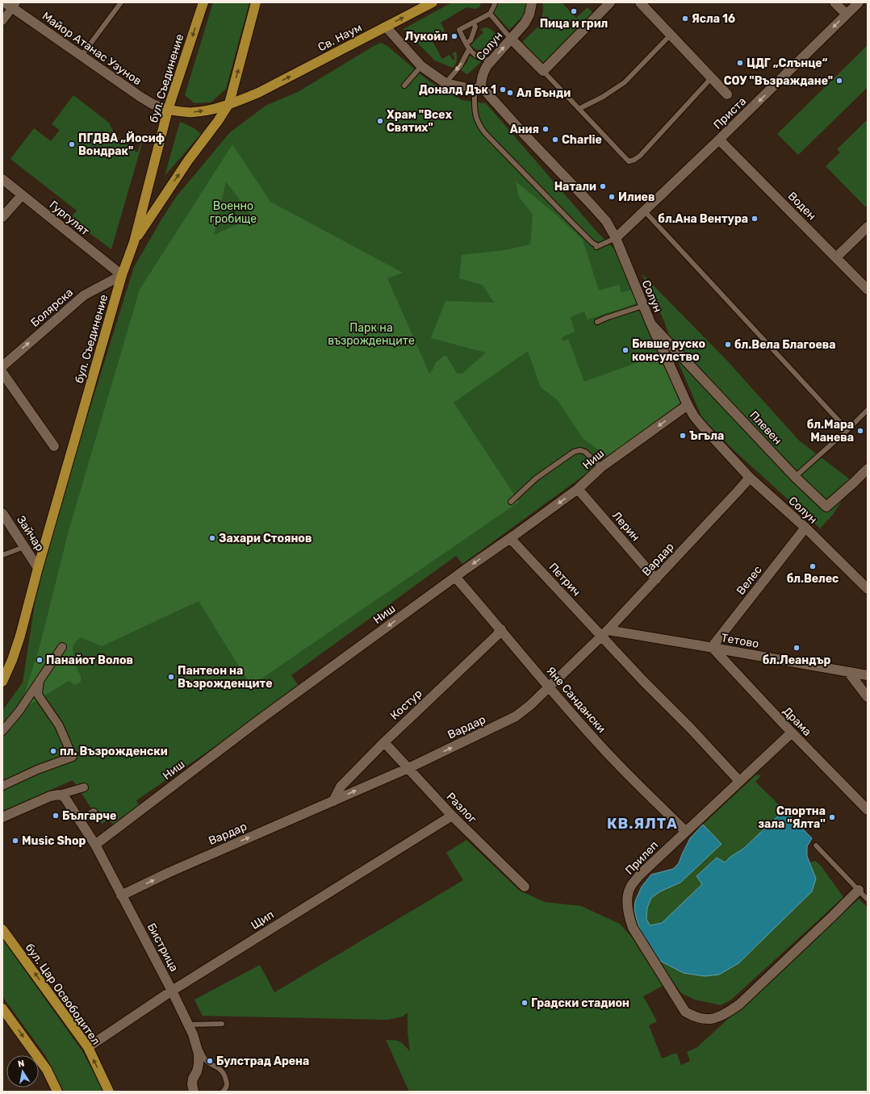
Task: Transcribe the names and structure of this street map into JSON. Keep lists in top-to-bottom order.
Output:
{
  "streets": {
    "main road": ["Св. Наум", "бул. Съединение", "бул. Цар Освободител"],
    "street": [
      "Солун",
      "Майор Атанас Узунов",
      "Приста",
      "Воден",
      "Гургулят",
      "Болярска",
      "Плевен",
      "Ниш",
      "Лерин",
      "Зайчар",
      "Вардар",
      "Петрич",
      "Велес",
      "Тетово",
      "Яне Сандански",
      "Костур",
      "Драма",
      "Разлог",
      "Прилеп",
      "Щип",
      "Бистрица"
    ]
  },
  "crossings": [
    ["Св. Наум", "Майор Атанас Узунов"],
    ["Св. Наум", "бул. Съединение"],
    ["Солун", "Приста"],
    ["Солун", "Плевен"],
    ["Солун", "Ниш"],
    ["Солун", "Вардар"],
    ["Солун", "Велес"],
    ["Майор Атанас Узунов", "бул. Съединение"],
    ["бул. Съединение", "Гургулят"],
    ["бул. Съединение", "Болярска"],
    ["бул. Съединение", "Зайчар"],
    ["Приста", "Воден"],
    ["Гургулят", "Болярска"],
    ["Ниш", "Лерин"],
    ["Ниш", "Петрич"],
    ["Ниш", "Яне Сандански"],
    ["Ниш", "Бистрица"],
    ["Лерин", "Вардар"],
    ["Вардар", "Петрич"],
    ["Вардар", "Тетово"],
    ["Вардар", "Яне Сандански"],
    ["Вардар", "Костур"],
    ["Вардар", "Разлог"],
    ["Вардар", "Бистрица"],
    ["Петрич", "Тетово"],
    ["Петрич", "Прилеп"],
    ["Велес", "Тетово"],
    ["Велес", "Драма"],
    ["Тетово", "Драма"],
    ["Яне Сандански", "Костур"],
    ["Яне Сандански", "Прилеп"],
    ["Костур", "Разлог"],
    ["Драма", "Прилеп"],
    ["Разлог", "Щип"],
    ["Щип", "Бистрица"],
    ["Щип", "бул. Цар Освободител"]
  ],
  "one_way": [
    "Св. Наум",
    "Приста",
    "Болярска",
    "Ниш",
    "Вардар"
  ],
  "districts": ["КВ.ЯЛТА"],
  "parks": ["Военно гробище", "Парк на възрожденците"],
  "places": [
    "Пица и грил",
    "Ясла 16",
    "Лукойл",
    "ЦДГ „Слънце“",
    "СОУ \"Възраждане\"",
    "Доналд Дък 1",
    "Ал Бънди",
    "Храм \"Всех Святих\"",
    "Ания",
    "Charlie",
    "ПГДВА „Йосиф Вондрак\"",
    "Натали",
    "Илиев",
    "бл.Ана Вентура",
    "бл.Вела Благоева",
    "Бивше руско консулство",
    "бл.Мара Манева",
    "Ъгъла",
    "Захари Стоянов",
    "бл.Велес",
    "бл.Леандър",
    "Панайот Волов",
    "Пантеон на Възрожденците",
    "пл. Възрожденски",
    "Българче",
    "Спортна зала \"Ялта''",
    "Music Shop",
    "Градски стадион",
    "Булстрад Арена"
  ],
  "north": "top"
}
